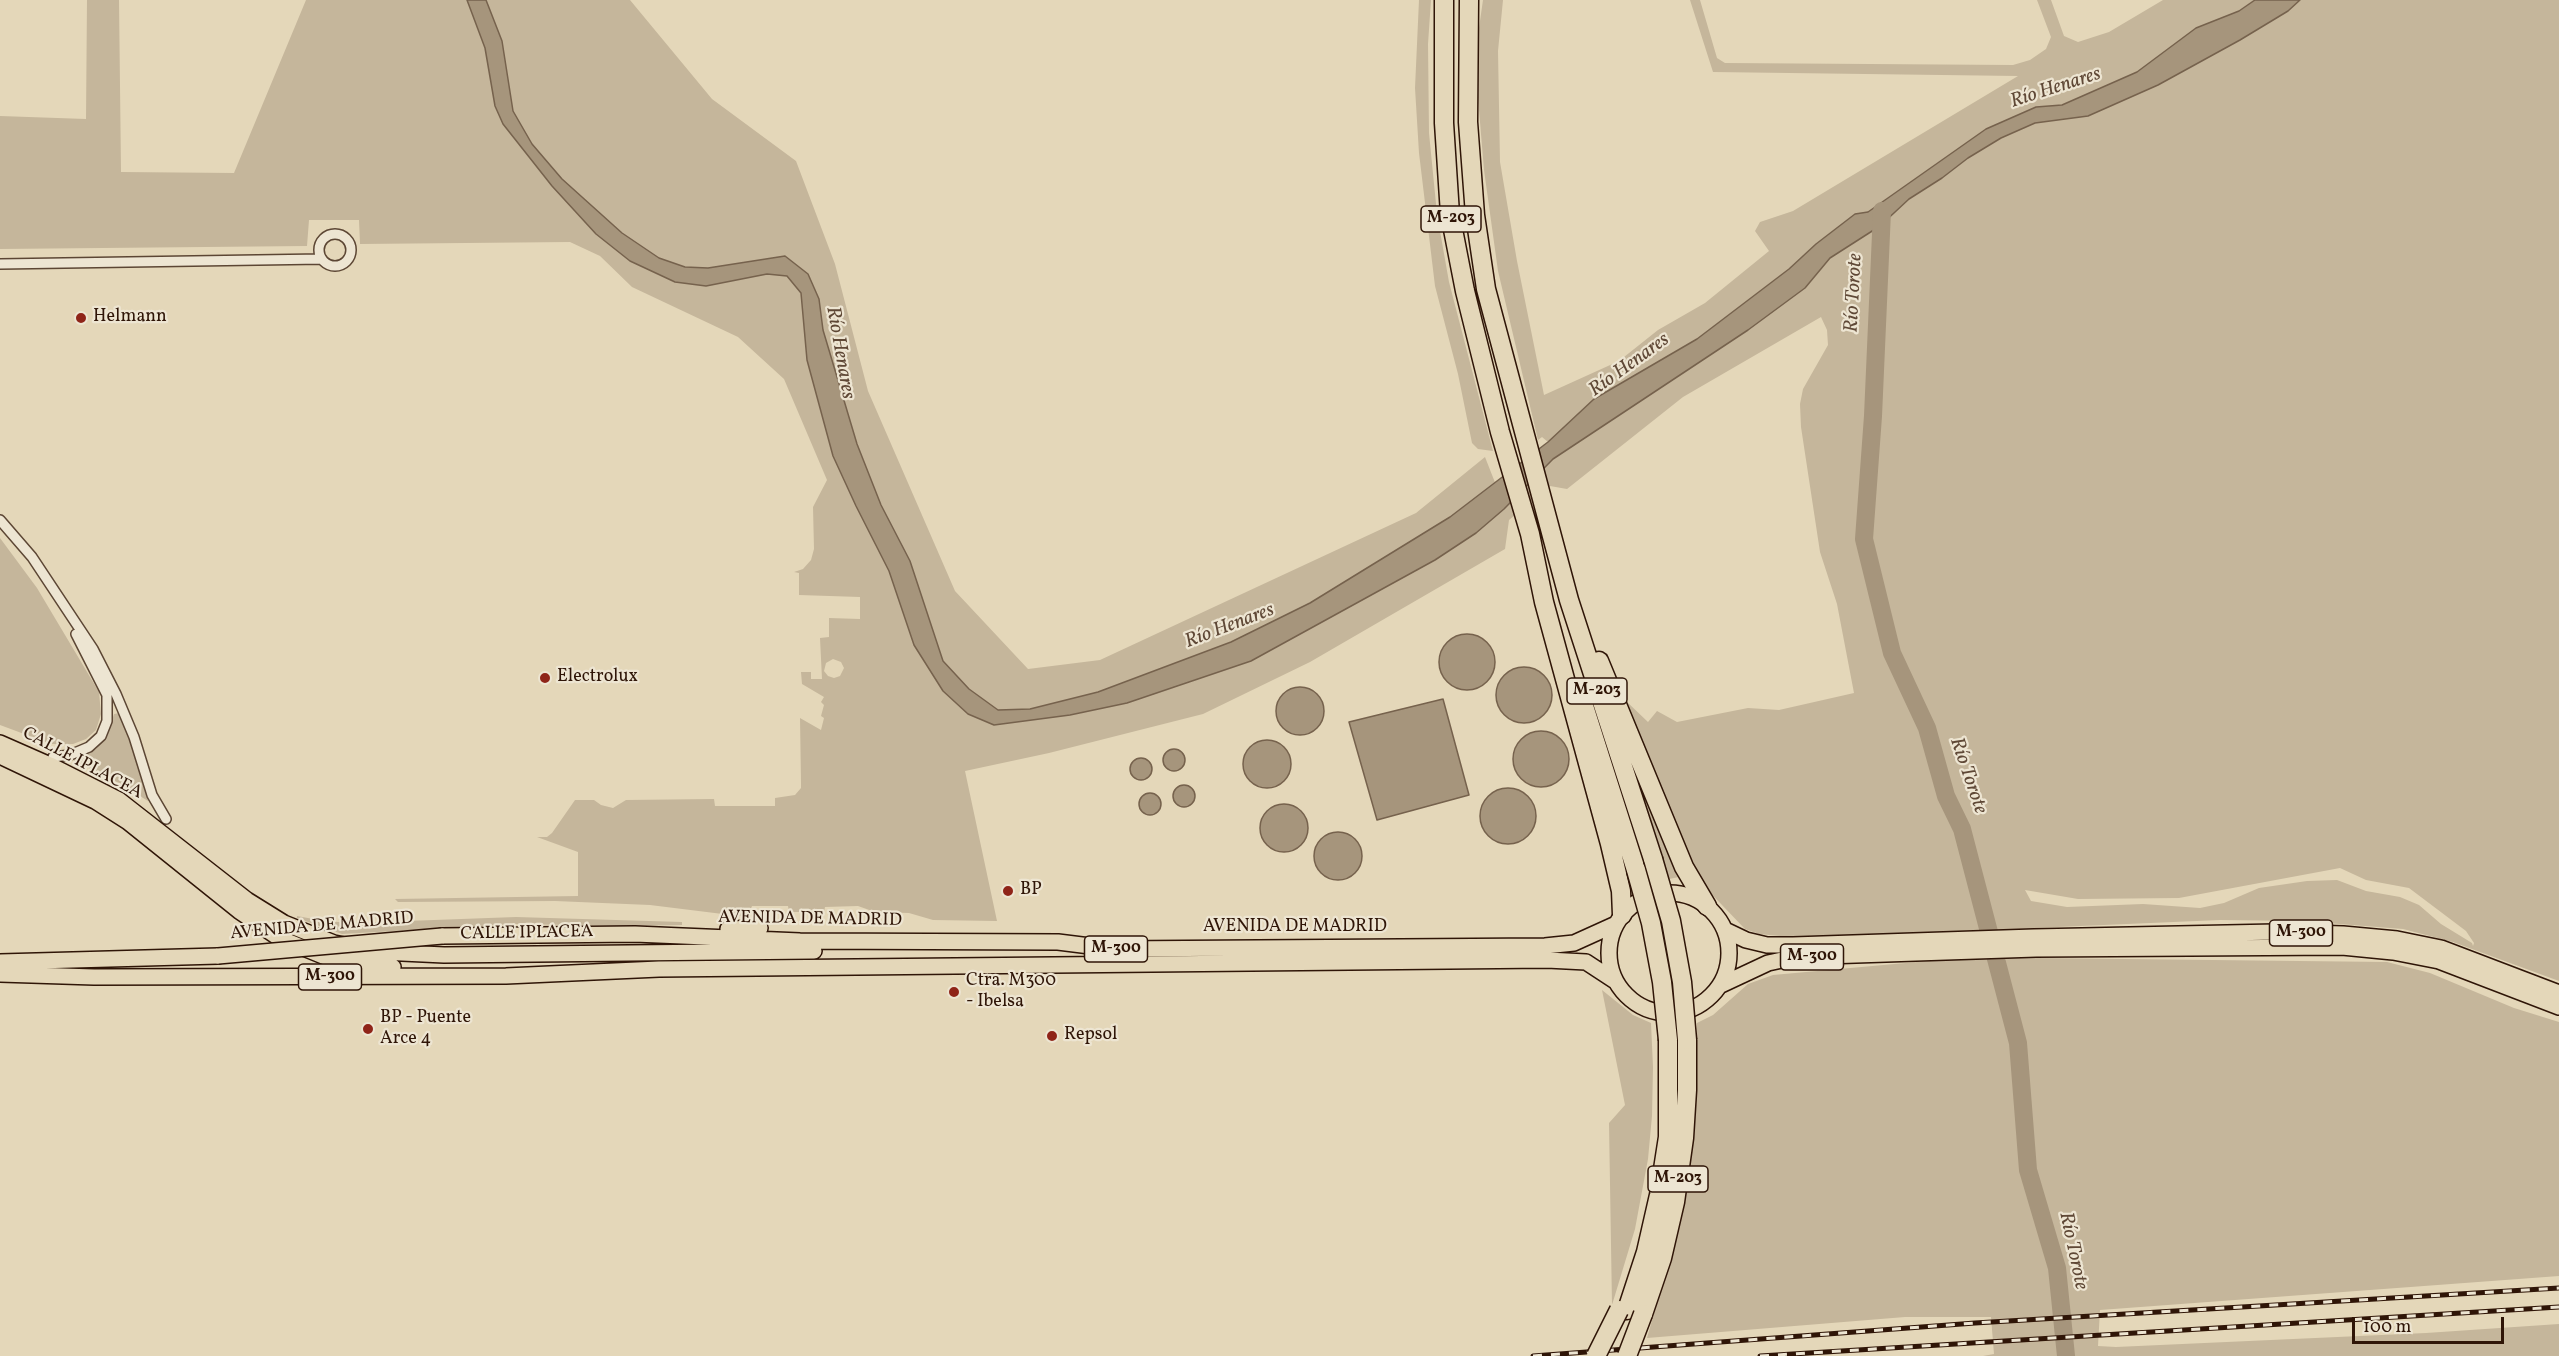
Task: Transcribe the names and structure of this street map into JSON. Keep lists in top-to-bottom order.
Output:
{
  "streets": {
    "highway": ["M-203"],
    "main road": ["CALLE IPLACEA", "AVENIDA DE MADRID", "M-300"]
  },
  "crossings": [
    ["M-203", "AVENIDA DE MADRID"],
    ["M-203", "M-300"],
    ["CALLE IPLACEA", "AVENIDA DE MADRID"],
    ["AVENIDA DE MADRID", "M-300"]
  ],
  "water": ["Río Henares", "Río Torote"],
  "places": [
    "Helmann",
    "Electrolux",
    "BP",
    "Ctra. M300 - Ibelsa",
    "BP - Puente Arce 4",
    "Repsol"
  ],
  "scale_bar": "100 m"
}
